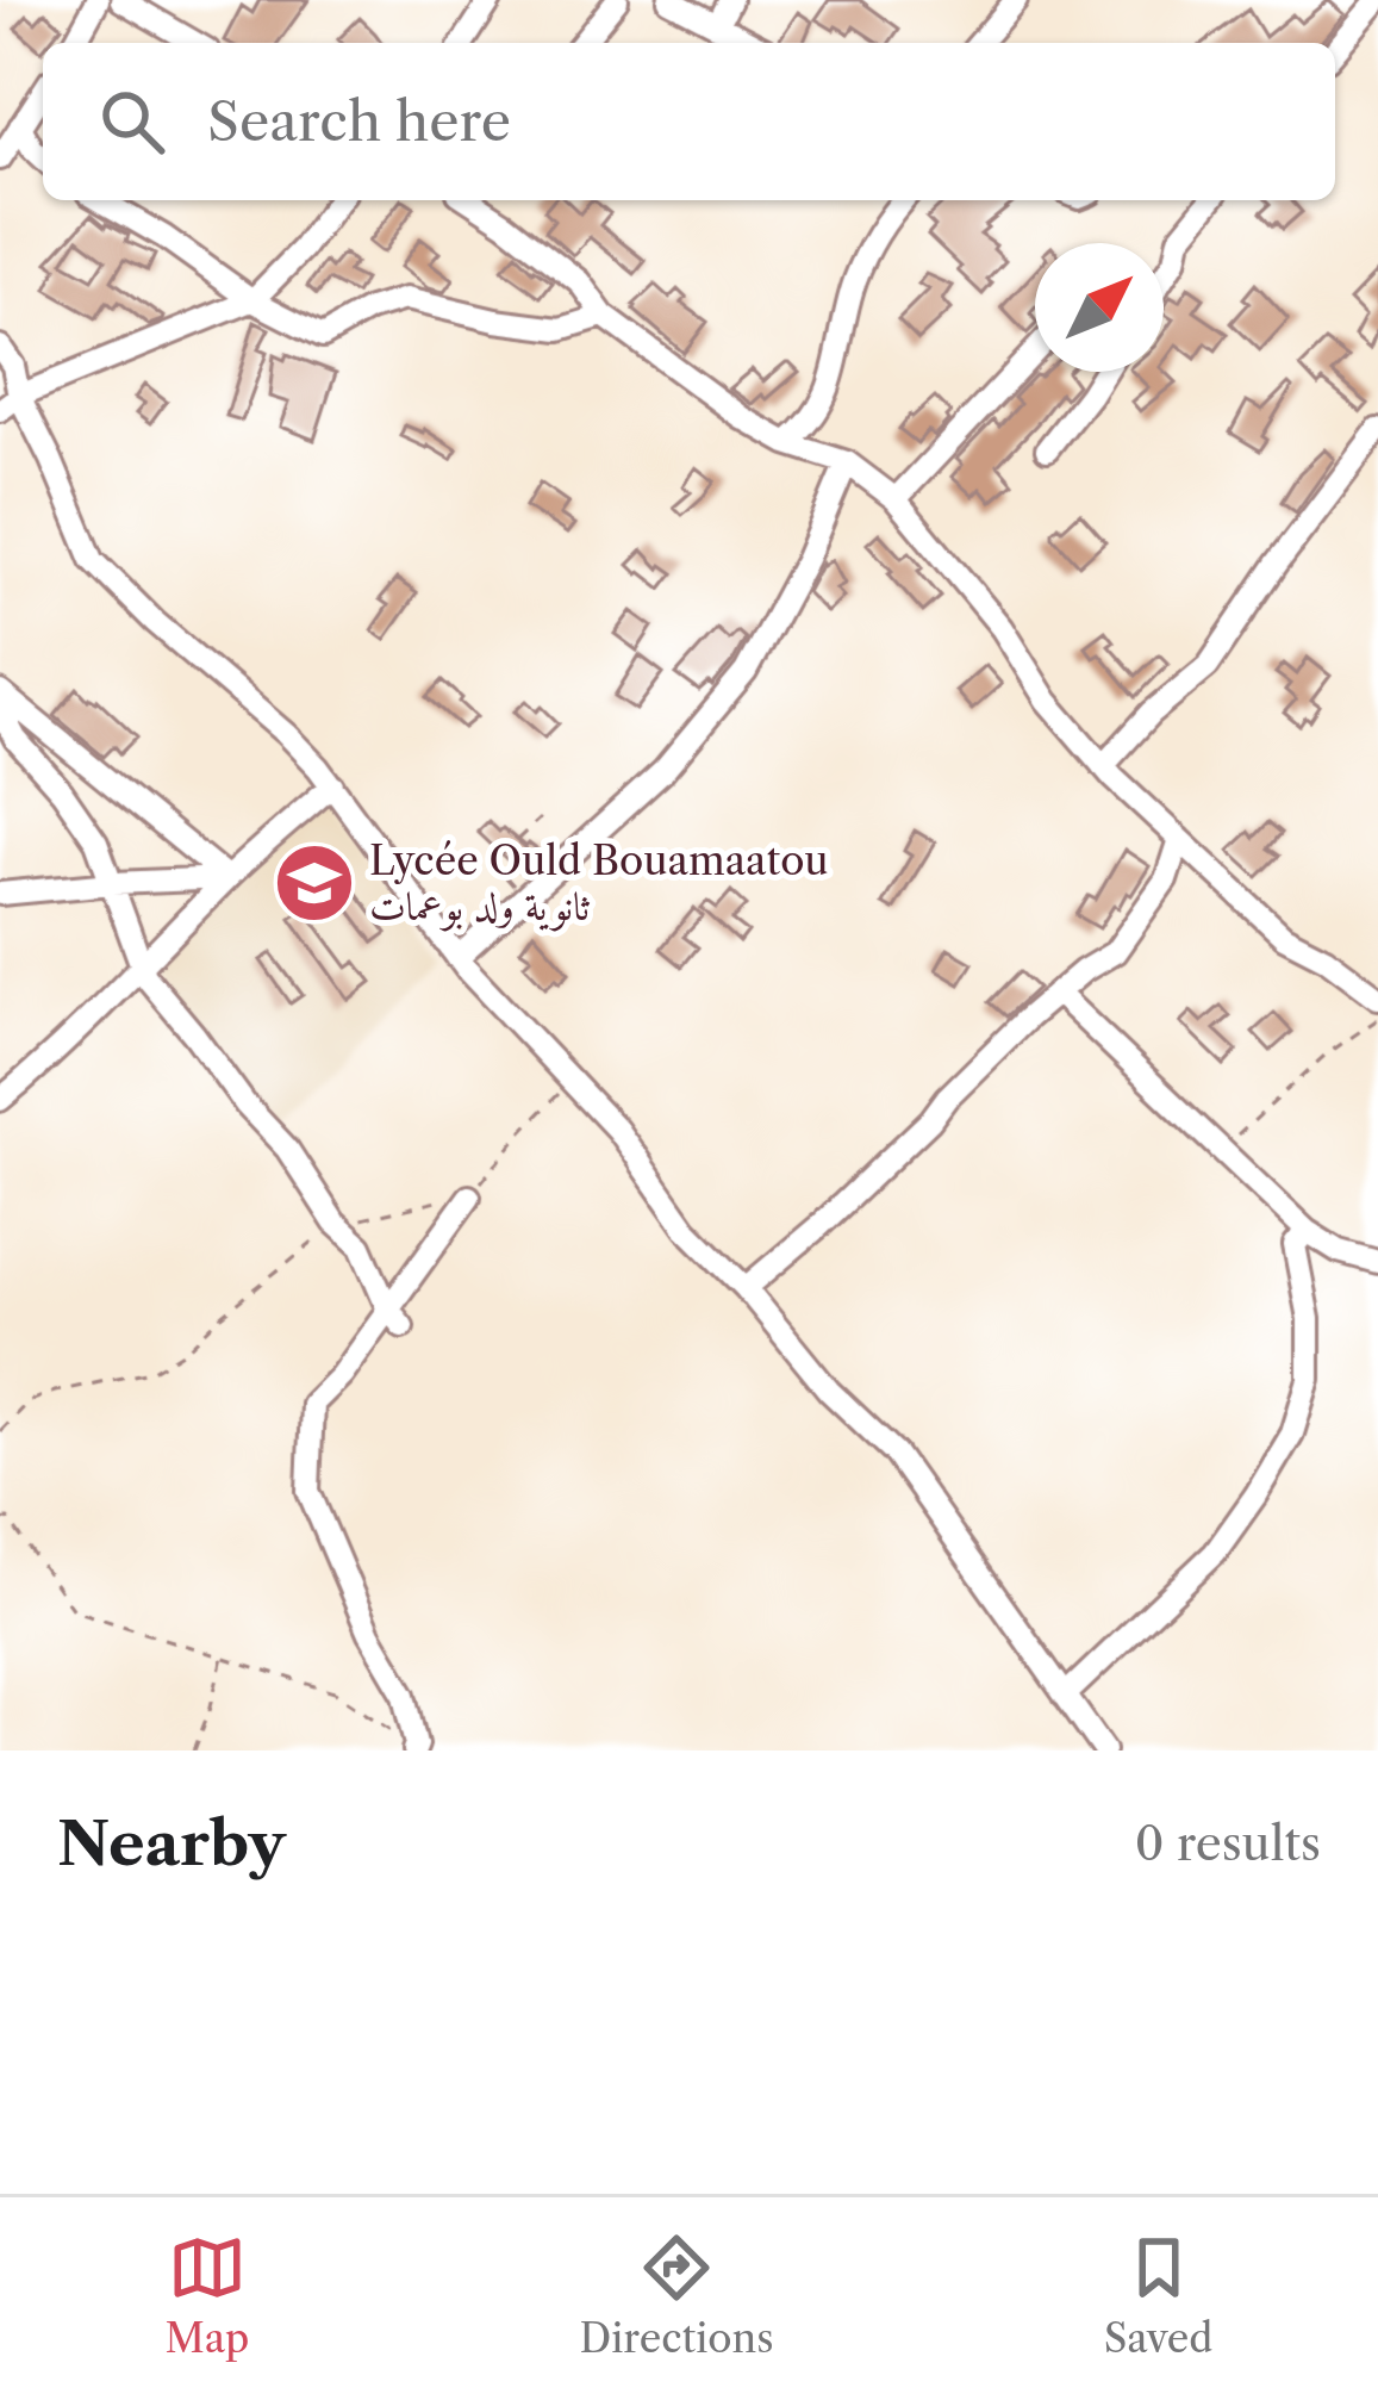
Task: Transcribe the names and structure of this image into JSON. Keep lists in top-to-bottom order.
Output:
{
  "places": {
    "school or university": ["Lycée Ould Bouamaatou ثانوية ولد بوعمات"]
  },
  "north": "top right",
  "page": {
    "search": "Search here",
    "heading": ["Nearby", "0 results"],
    "nav": ["Map", "Directions", "Saved"]
  }
}
